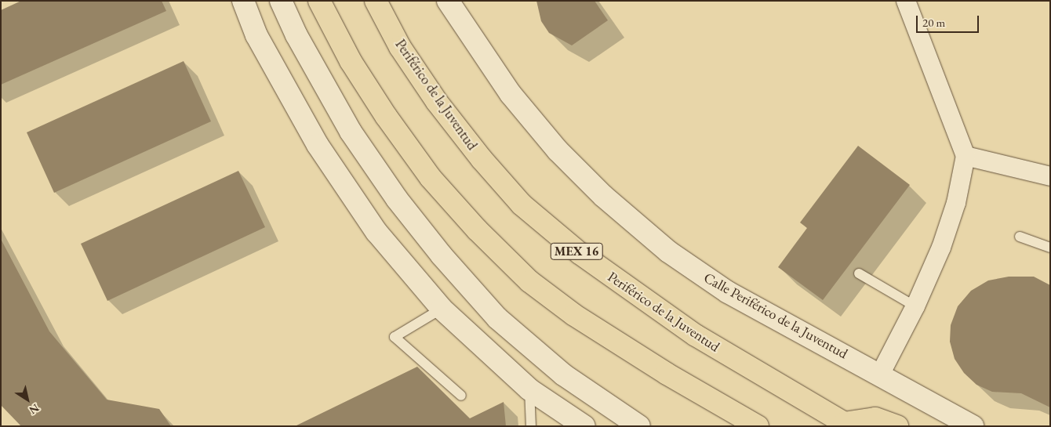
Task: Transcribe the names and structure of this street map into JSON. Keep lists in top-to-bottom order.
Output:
{
  "streets": {
    "highway": ["Periférico de la Juventud", "MEX 16"],
    "main road": ["Calle Periférico de la Juventud"]
  },
  "scale_bar": "20 m",
  "north": "bottom right"
}
